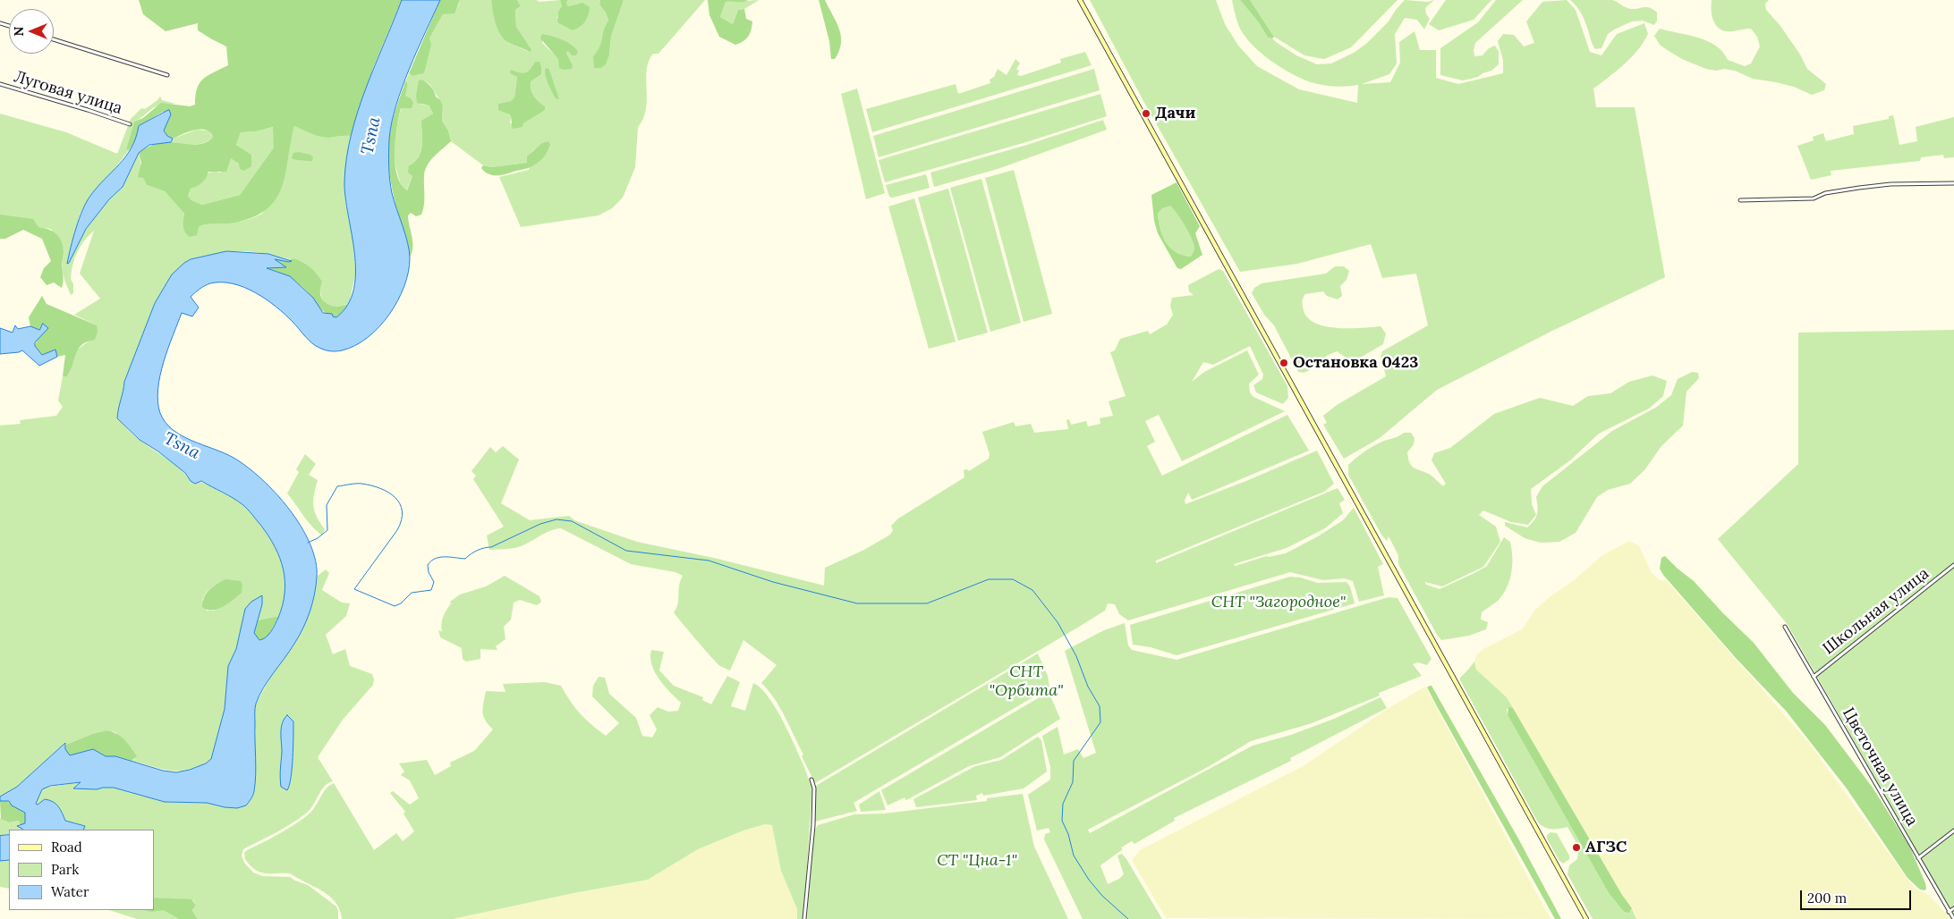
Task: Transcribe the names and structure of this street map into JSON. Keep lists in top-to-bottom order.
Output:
{
  "streets": {
    "street": ["Луговая улица", "Школьная улица", "Цветочная улица"]
  },
  "crossings": [
    ["Школьная улица", "Цветочная улица"]
  ],
  "water": ["Tsna"],
  "parks": ["СНТ \"Загородное\"", "CНТ \"Орбита\"", "СТ \"Цна-1\""],
  "places": ["Дачи", "Остановка 0423", "АГЗС"],
  "legend": ["Road", "Park", "Water"],
  "scale_bar": "200 m",
  "north": "left"
}
